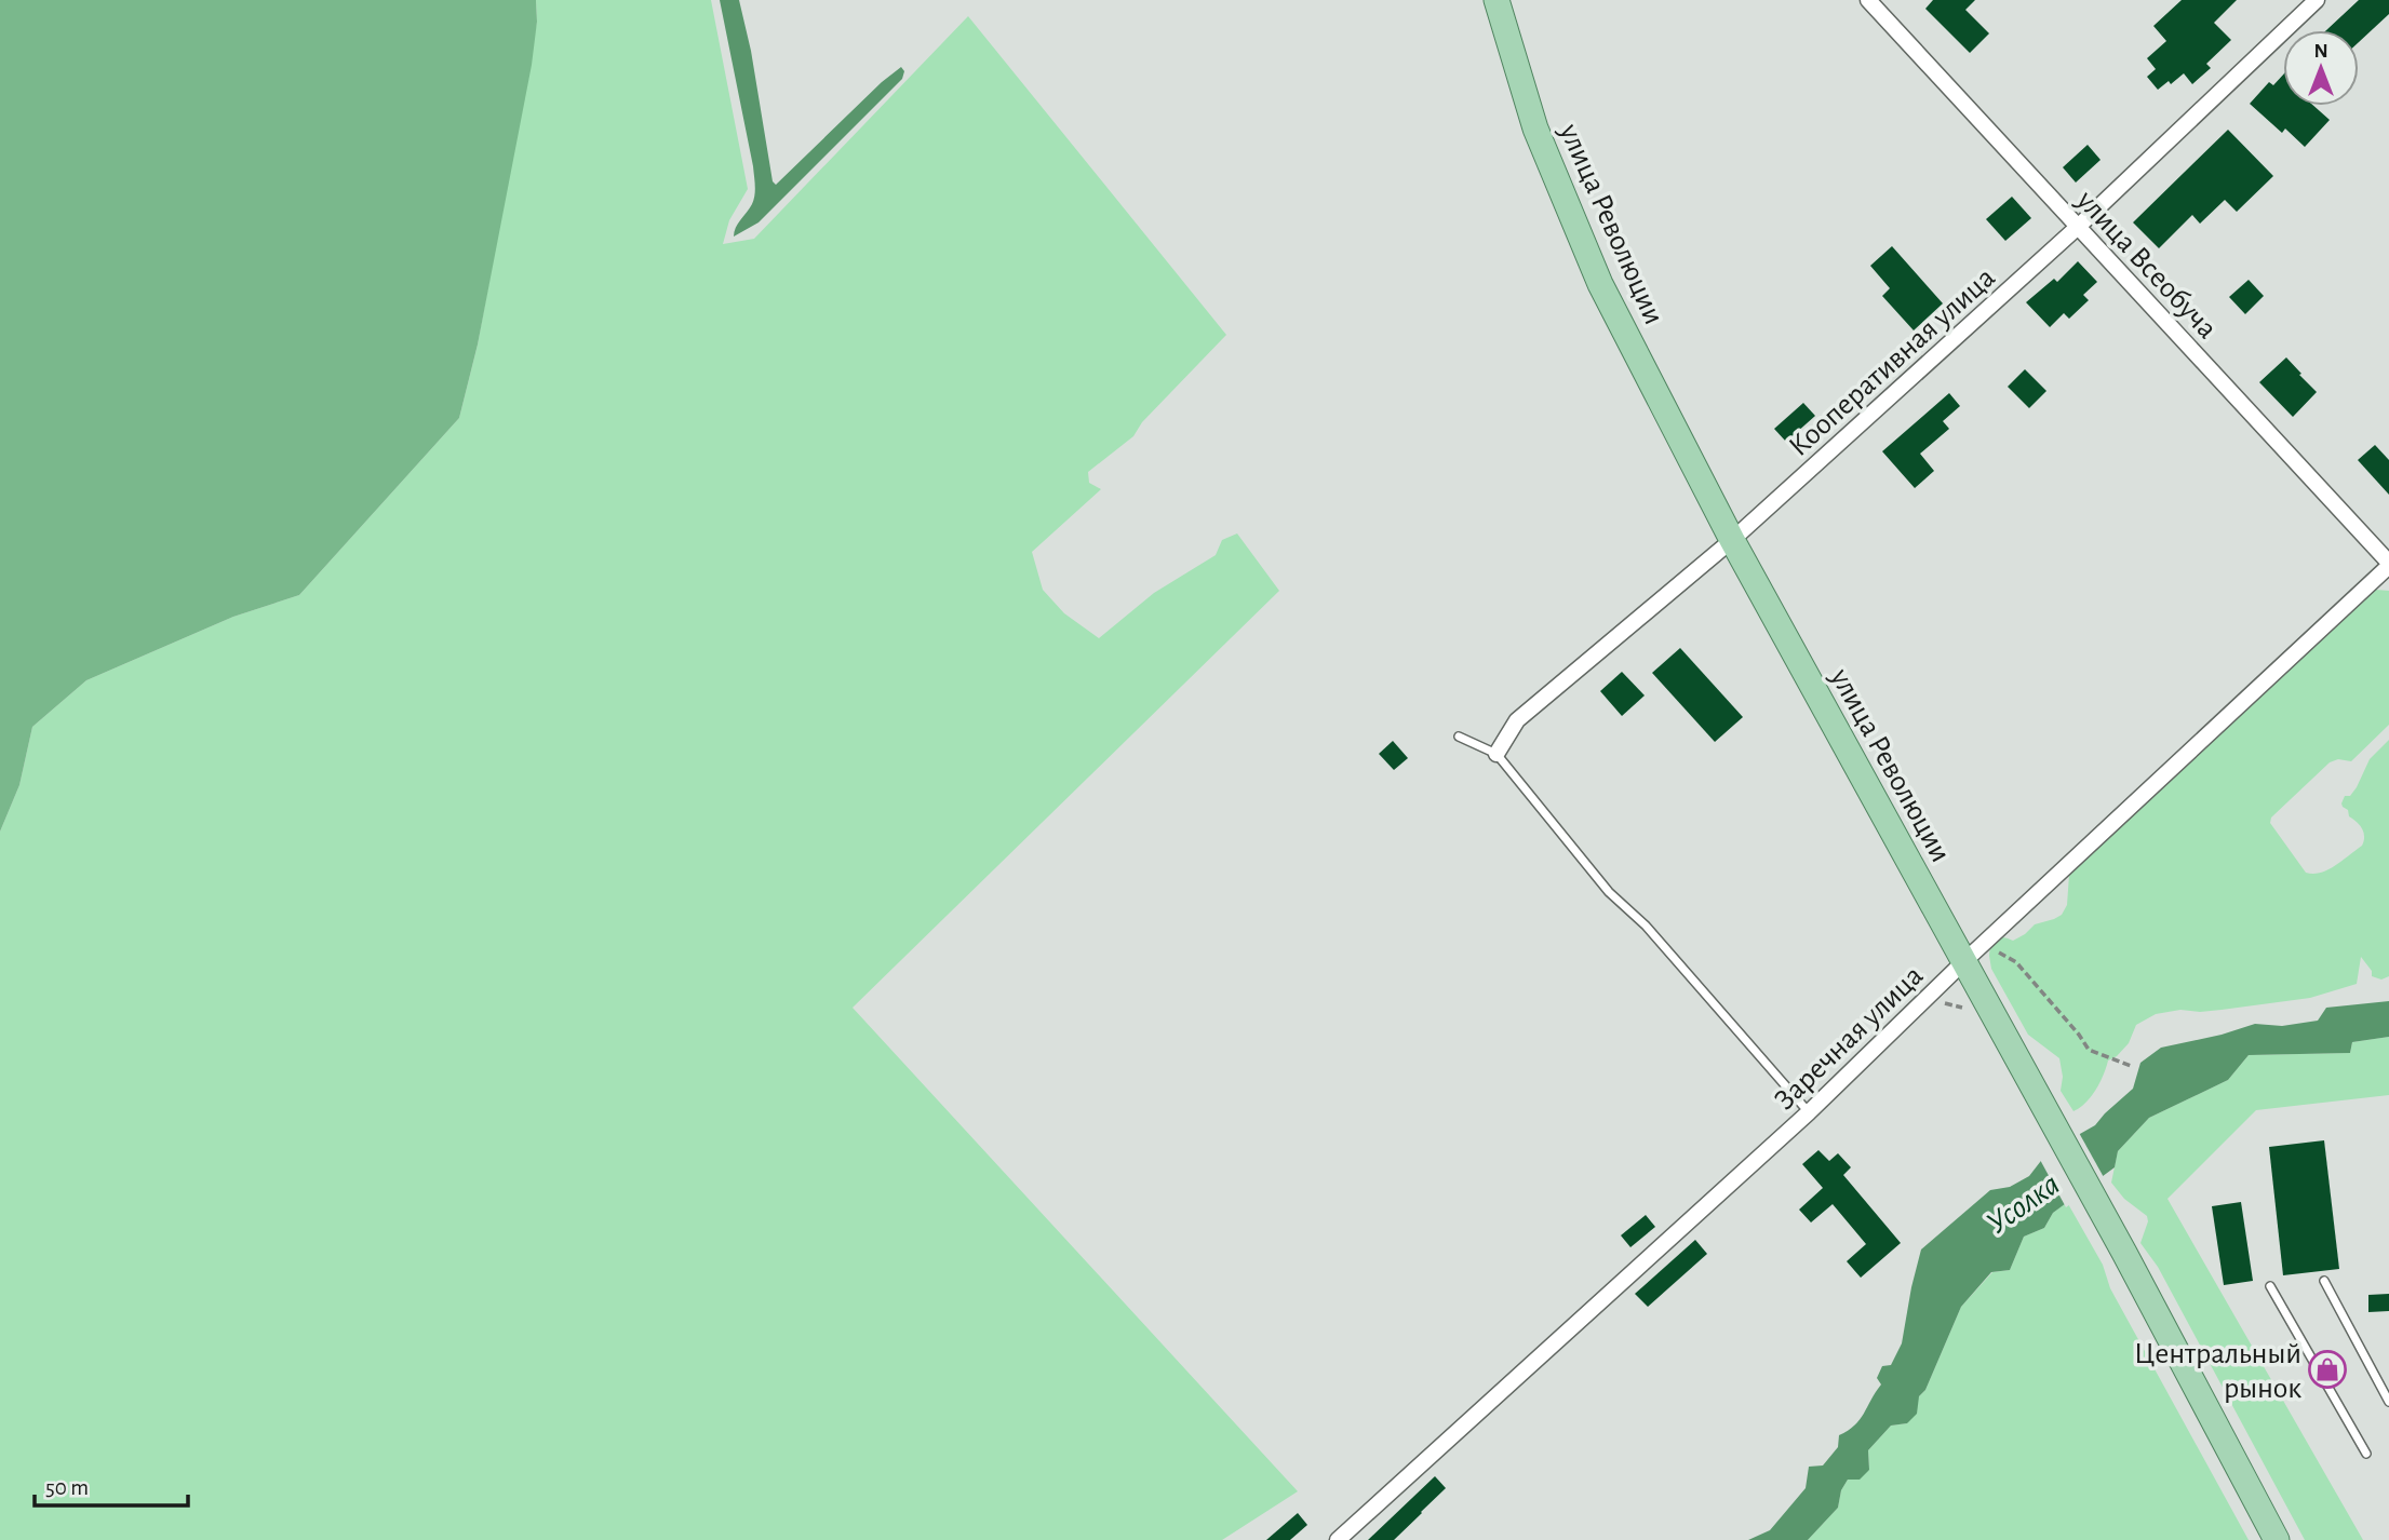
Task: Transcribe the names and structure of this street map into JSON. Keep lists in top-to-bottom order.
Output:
{
  "streets": {
    "main road": ["улица Революции"],
    "street": ["улица Всеобуча", "Кооперативная улица", "Заречная улица"]
  },
  "crossings": [
    ["улица Революции", "Кооперативная улица"],
    ["улица Революции", "Заречная улица"],
    ["улица Всеобуча", "Кооперативная улица"],
    ["улица Всеобуча", "Заречная улица"]
  ],
  "water": ["Усолка"],
  "places": {
    "shop": ["Центральный рынок"]
  },
  "scale_bar": "50 m",
  "north": "top"
}
